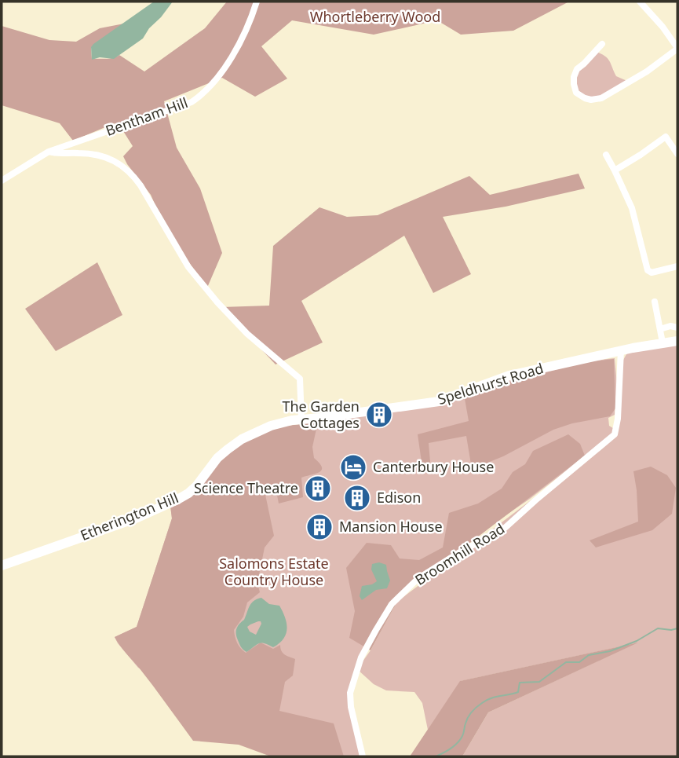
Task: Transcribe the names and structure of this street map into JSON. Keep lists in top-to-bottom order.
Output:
{
  "streets": {
    "street": [
      "Bentham Hill",
      "Speldhurst Road",
      "Etherington Hill",
      "Broomhill Road"
    ]
  },
  "crossings": [
    ["Speldhurst Road", "Etherington Hill"],
    ["Speldhurst Road", "Broomhill Road"]
  ],
  "parks": ["Whortleberry Wood", "Salomons Estate Country House"],
  "places": {
    "building": [
      "The Garden Cottages",
      "Science Theatre",
      "Edison",
      "Mansion House"
    ],
    "hotel": ["Canterbury House"]
  }
}
